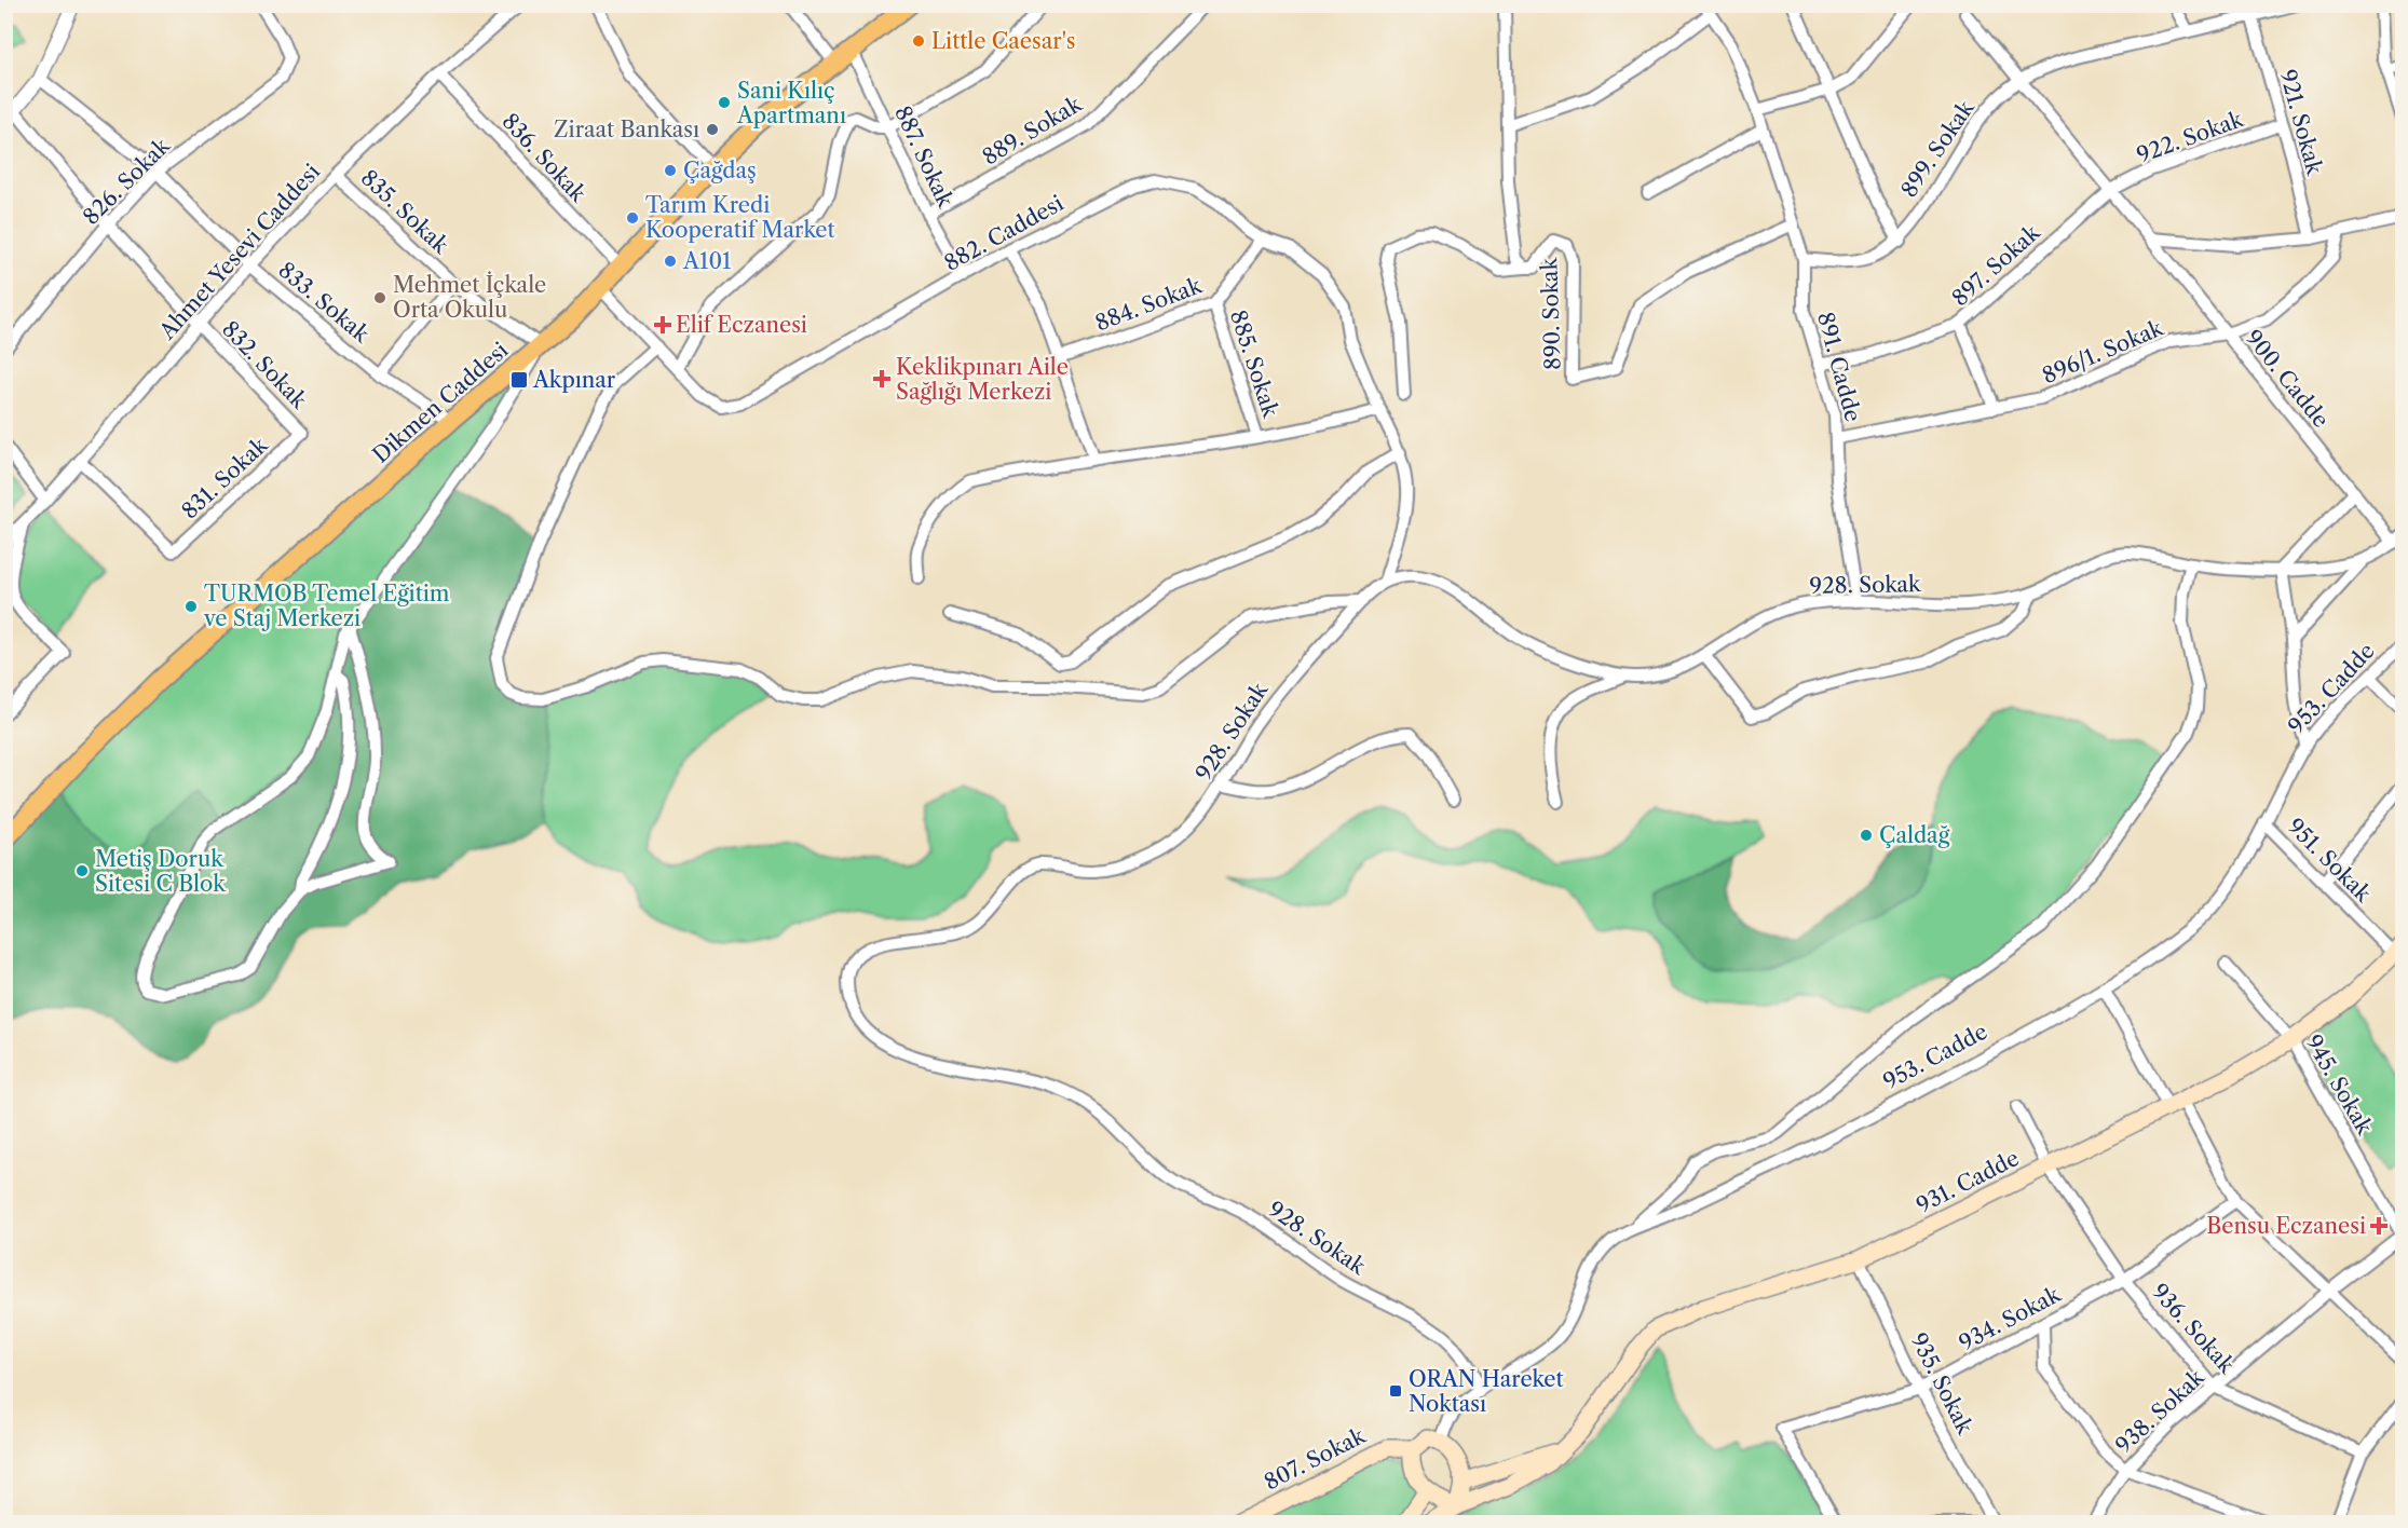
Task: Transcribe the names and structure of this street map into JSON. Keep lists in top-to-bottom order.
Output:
{
  "streets": {
    "main road": ["Dikmen Caddesi", "931. Cadde", "807. Sokak"],
    "street": [
      "921. Sokak",
      "889. Sokak",
      "922. Sokak",
      "899. Sokak",
      "887. Sokak",
      "836. Sokak",
      "826. Sokak",
      "835. Sokak",
      "882. Caddesi",
      "Ahmet Yesevi Caddesi",
      "897. Sokak",
      "833. Sokak",
      "884. Sokak",
      "890. Sokak",
      "896/1. Sokak",
      "885. Sokak",
      "832. Sokak",
      "891. Cadde",
      "900. Cadde",
      "831. Sokak",
      "928. Sokak",
      "953. Cadde",
      "951. Sokak",
      "945. Sokak",
      "934. Sokak",
      "936. Sokak",
      "935. Sokak",
      "938. Sokak"
    ]
  },
  "crossings": [
    ["921. Sokak", "922. Sokak"],
    ["921. Sokak", "899. Sokak"],
    ["889. Sokak", "887. Sokak"],
    ["922. Sokak", "897. Sokak"],
    ["922. Sokak", "900. Cadde"],
    ["899. Sokak", "891. Cadde"],
    ["899. Sokak", "900. Cadde"],
    ["887. Sokak", "882. Caddesi"],
    ["887. Sokak", "Dikmen Caddesi"],
    ["836. Sokak", "Ahmet Yesevi Caddesi"],
    ["836. Sokak", "Dikmen Caddesi"],
    ["826. Sokak", "833. Sokak"],
    ["826. Sokak", "832. Sokak"],
    ["835. Sokak", "Ahmet Yesevi Caddesi"],
    ["835. Sokak", "Dikmen Caddesi"],
    ["882. Caddesi", "884. Sokak"],
    ["882. Caddesi", "Dikmen Caddesi"],
    ["882. Caddesi", "928. Sokak"],
    ["Ahmet Yesevi Caddesi", "833. Sokak"],
    ["Ahmet Yesevi Caddesi", "832. Sokak"],
    ["Ahmet Yesevi Caddesi", "831. Sokak"],
    ["897. Sokak", "891. Cadde"],
    ["897. Sokak", "900. Cadde"],
    ["833. Sokak", "Dikmen Caddesi"],
    ["884. Sokak", "885. Sokak"],
    ["890. Sokak", "891. Cadde"],
    ["896/1. Sokak", "891. Cadde"],
    ["896/1. Sokak", "900. Cadde"],
    ["832. Sokak", "831. Sokak"],
    ["891. Cadde", "928. Sokak"],
    ["900. Cadde", "928. Sokak"],
    ["928. Sokak", "953. Cadde"],
    ["953. Cadde", "951. Sokak"],
    ["953. Cadde", "931. Cadde"],
    ["953. Cadde", "807. Sokak"],
    ["951. Sokak", "931. Cadde"],
    ["945. Sokak", "931. Cadde"],
    ["945. Sokak", "938. Sokak"],
    ["931. Cadde", "936. Sokak"],
    ["931. Cadde", "935. Sokak"],
    ["931. Cadde", "807. Sokak"],
    ["934. Sokak", "936. Sokak"],
    ["934. Sokak", "935. Sokak"],
    ["936. Sokak", "938. Sokak"]
  ],
  "places": {
    "other": [
      "Little Caesar's",
      "Sani Kılıç Apartmanı",
      "Ziraat Bankası",
      "Çağdaş",
      "Tarım Kredi Kooperatif Market",
      "A101",
      "Mehmet İçkale Orta Okulu",
      "TURMOB Temel Eğitim ve Staj Merkezi",
      "Çaldağ",
      "Metiş Doruk Sitesi C Blok"
    ],
    "health": ["Elif Eczanesi", "Keklikpınarı Aile Sağlığı Merkezi", "Bensu Eczanesi"],
    "transit": ["Akpınar", "ORAN Hareket Noktası"]
  }
}
